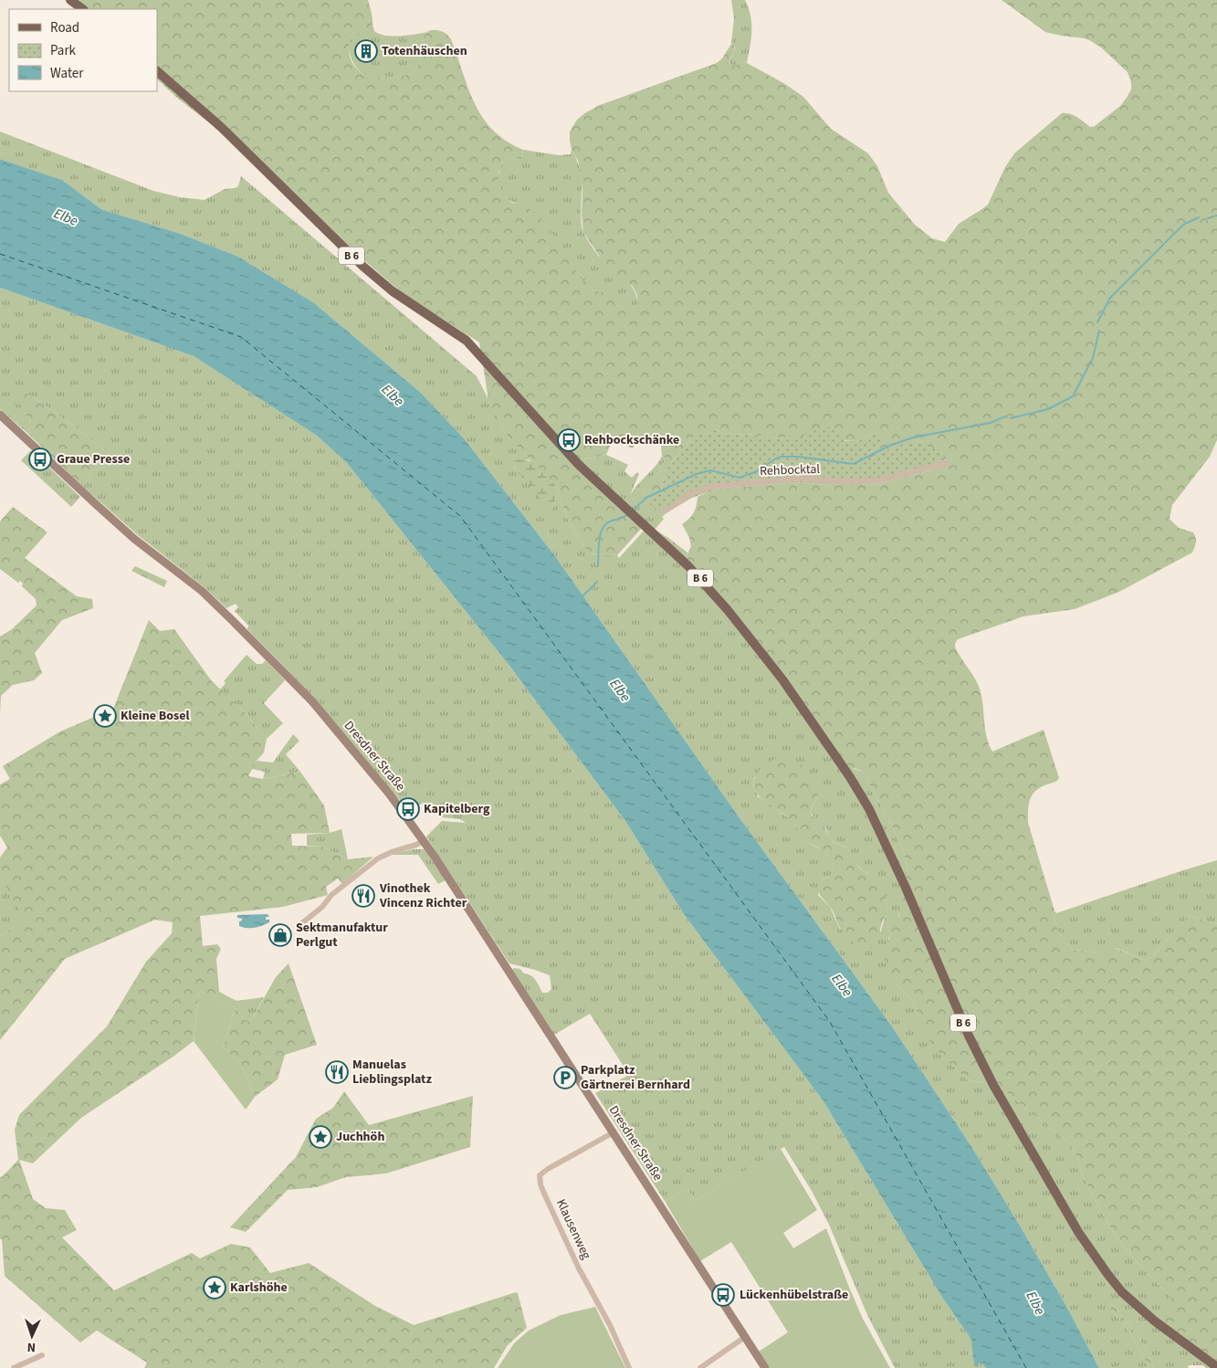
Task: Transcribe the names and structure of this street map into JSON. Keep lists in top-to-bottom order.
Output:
{
  "streets": {
    "main road": ["B 6", "Dresdner Straße"],
    "street": ["Rehbocktal", "Klausenweg"]
  },
  "crossings": [
    ["Dresdner Straße", "Klausenweg"]
  ],
  "water": ["Elbe"],
  "places": {
    "building": ["Totenhäuschen"],
    "bus stop": [
      "Rehbockschänke",
      "Graue Presse",
      "Kapitelberg",
      "Lückenhübelstraße"
    ],
    "place": ["Kleine Bosel", "Juchhöh", "Karlshöhe"],
    "restaurant": ["Vinothek Vincenz Richter", "Manuelas Lieblingsplatz"],
    "shop": ["Sektmanufaktur Perlgut"],
    "parking": ["Parkplatz Gärtnerei Bernhard"]
  },
  "legend": ["Road", "Park", "Water"],
  "north": "bottom"
}
